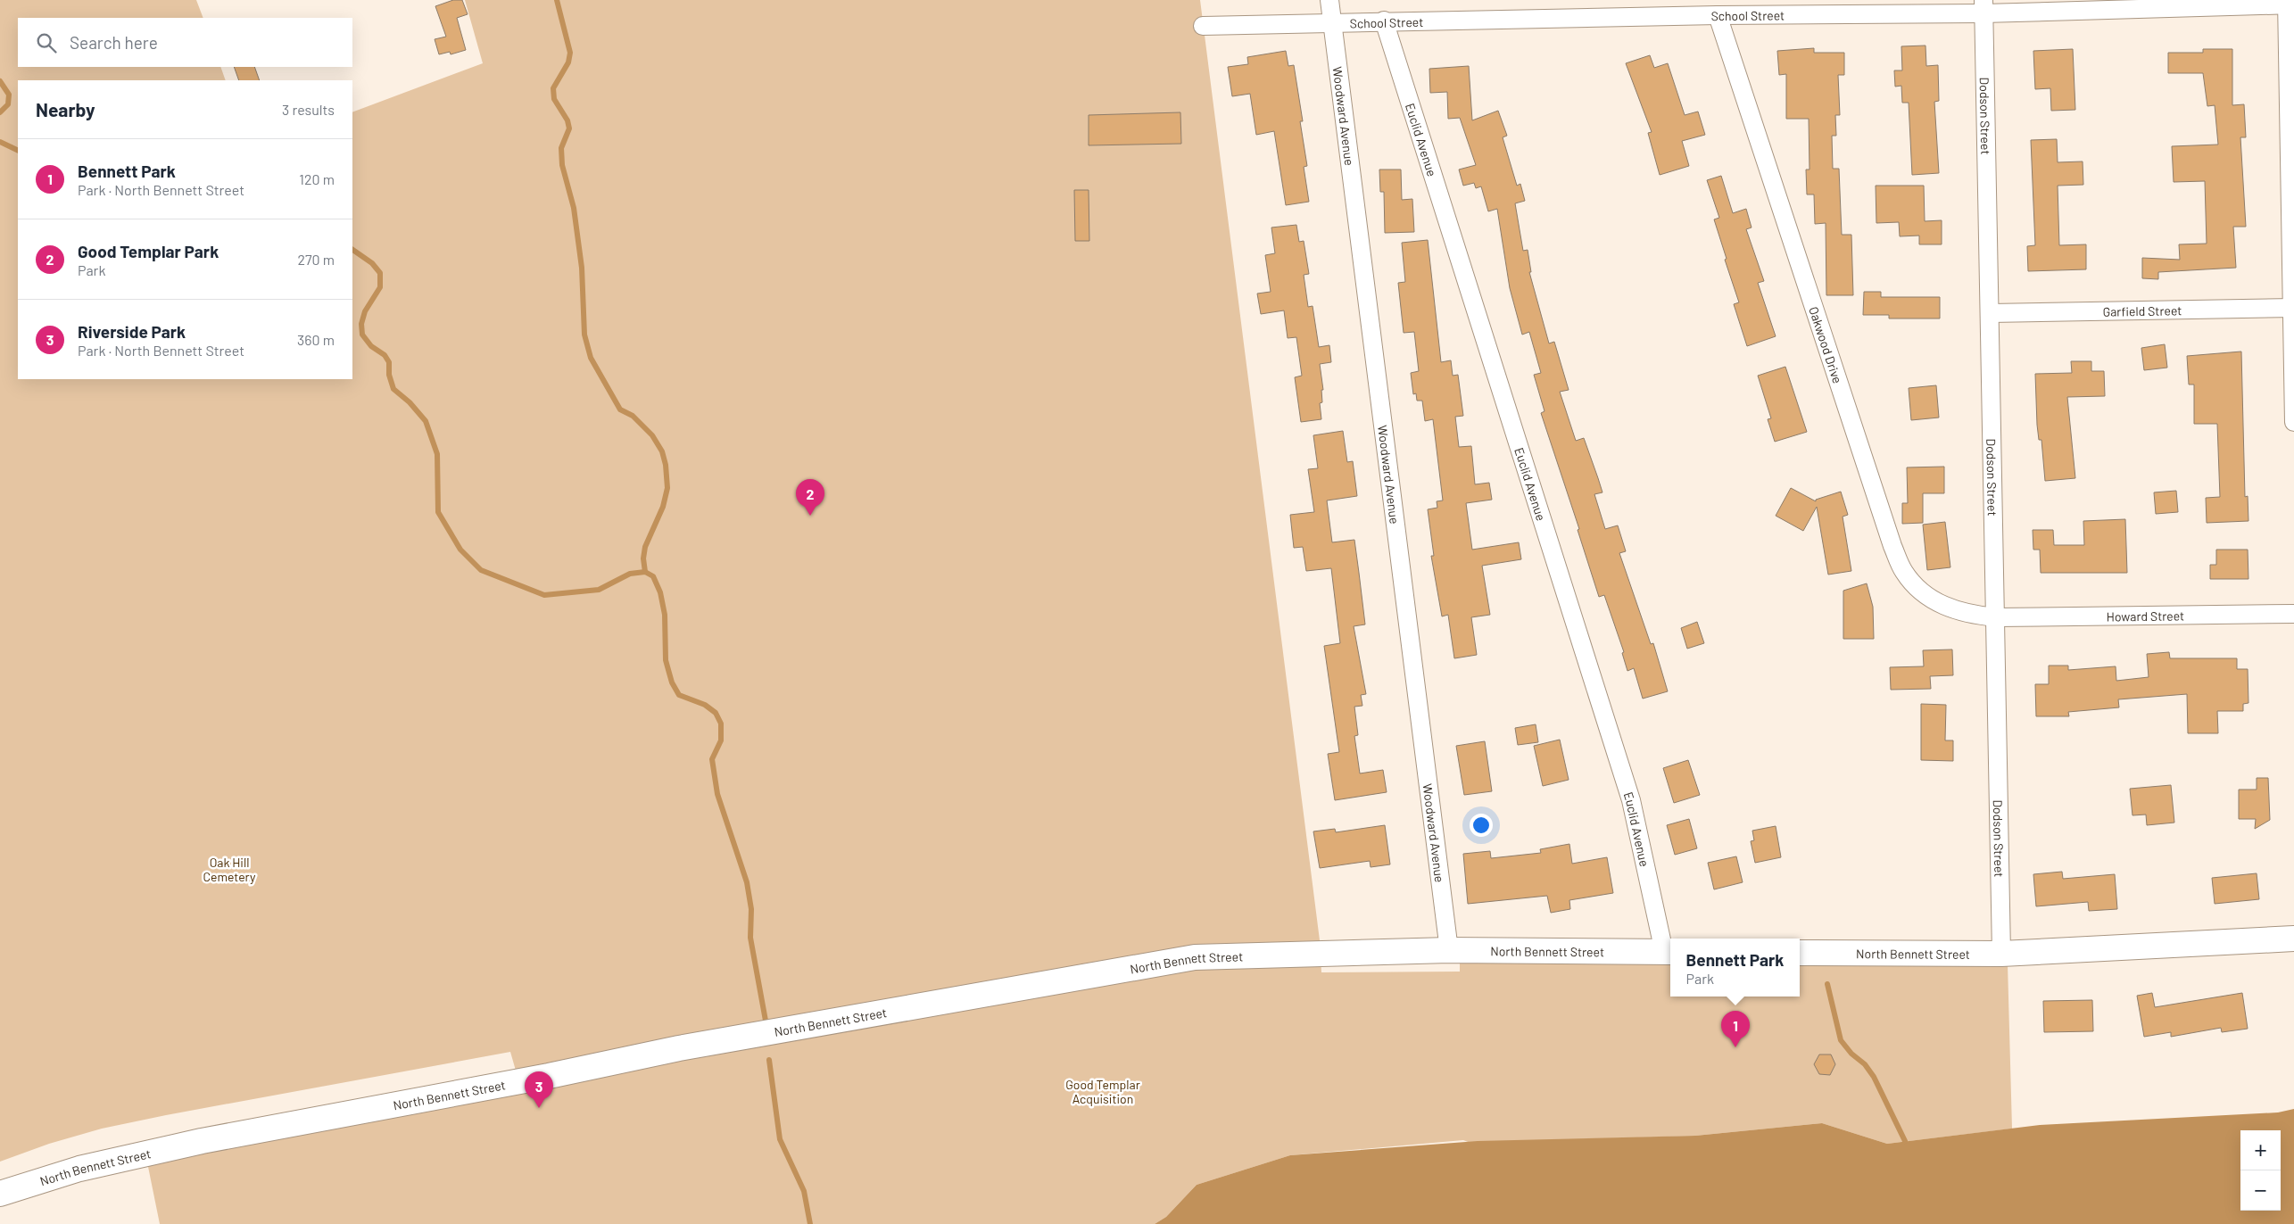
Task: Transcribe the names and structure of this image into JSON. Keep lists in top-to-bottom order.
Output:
{
  "streets": {
    "main road": ["North Bennett Street"],
    "street": [
      "School Street",
      "Dodson Street",
      "Woodward Avenue",
      "Euclid Avenue",
      "Garfield Street",
      "Oakwood Drive",
      "Howard Street"
    ]
  },
  "crossings": [
    ["School Street", "Dodson Street"],
    ["School Street", "Woodward Avenue"],
    ["School Street", "Euclid Avenue"],
    ["School Street", "Oakwood Drive"],
    ["Dodson Street", "Garfield Street"],
    ["Dodson Street", "Oakwood Drive"],
    ["Dodson Street", "Howard Street"],
    ["Dodson Street", "North Bennett Street"],
    ["Woodward Avenue", "North Bennett Street"],
    ["Euclid Avenue", "North Bennett Street"],
    ["Oakwood Drive", "Howard Street"]
  ],
  "parks": ["Oak Hill Cemetery", "Good Templar Acquisition"],
  "page": {
    "search": "Search here",
    "heading": ["Nearby", "3 results"],
    "list": [
      {
        "mark": "1",
        "name": "Bennett Park",
        "note": "Park · North Bennett Street",
        "value": "120 m"
      },
      {
        "mark": "2",
        "name": "Good Templar Park",
        "note": "Park",
        "value": "270 m"
      },
      {
        "mark": "3",
        "name": "Riverside Park",
        "note": "Park · North Bennett Street",
        "value": "360 m"
      }
    ],
    "pins": ["2", "1", "3"],
    "popup": ["Bennett Park", "Park"],
    "map_buttons": ["+", "−"]
  }
}
